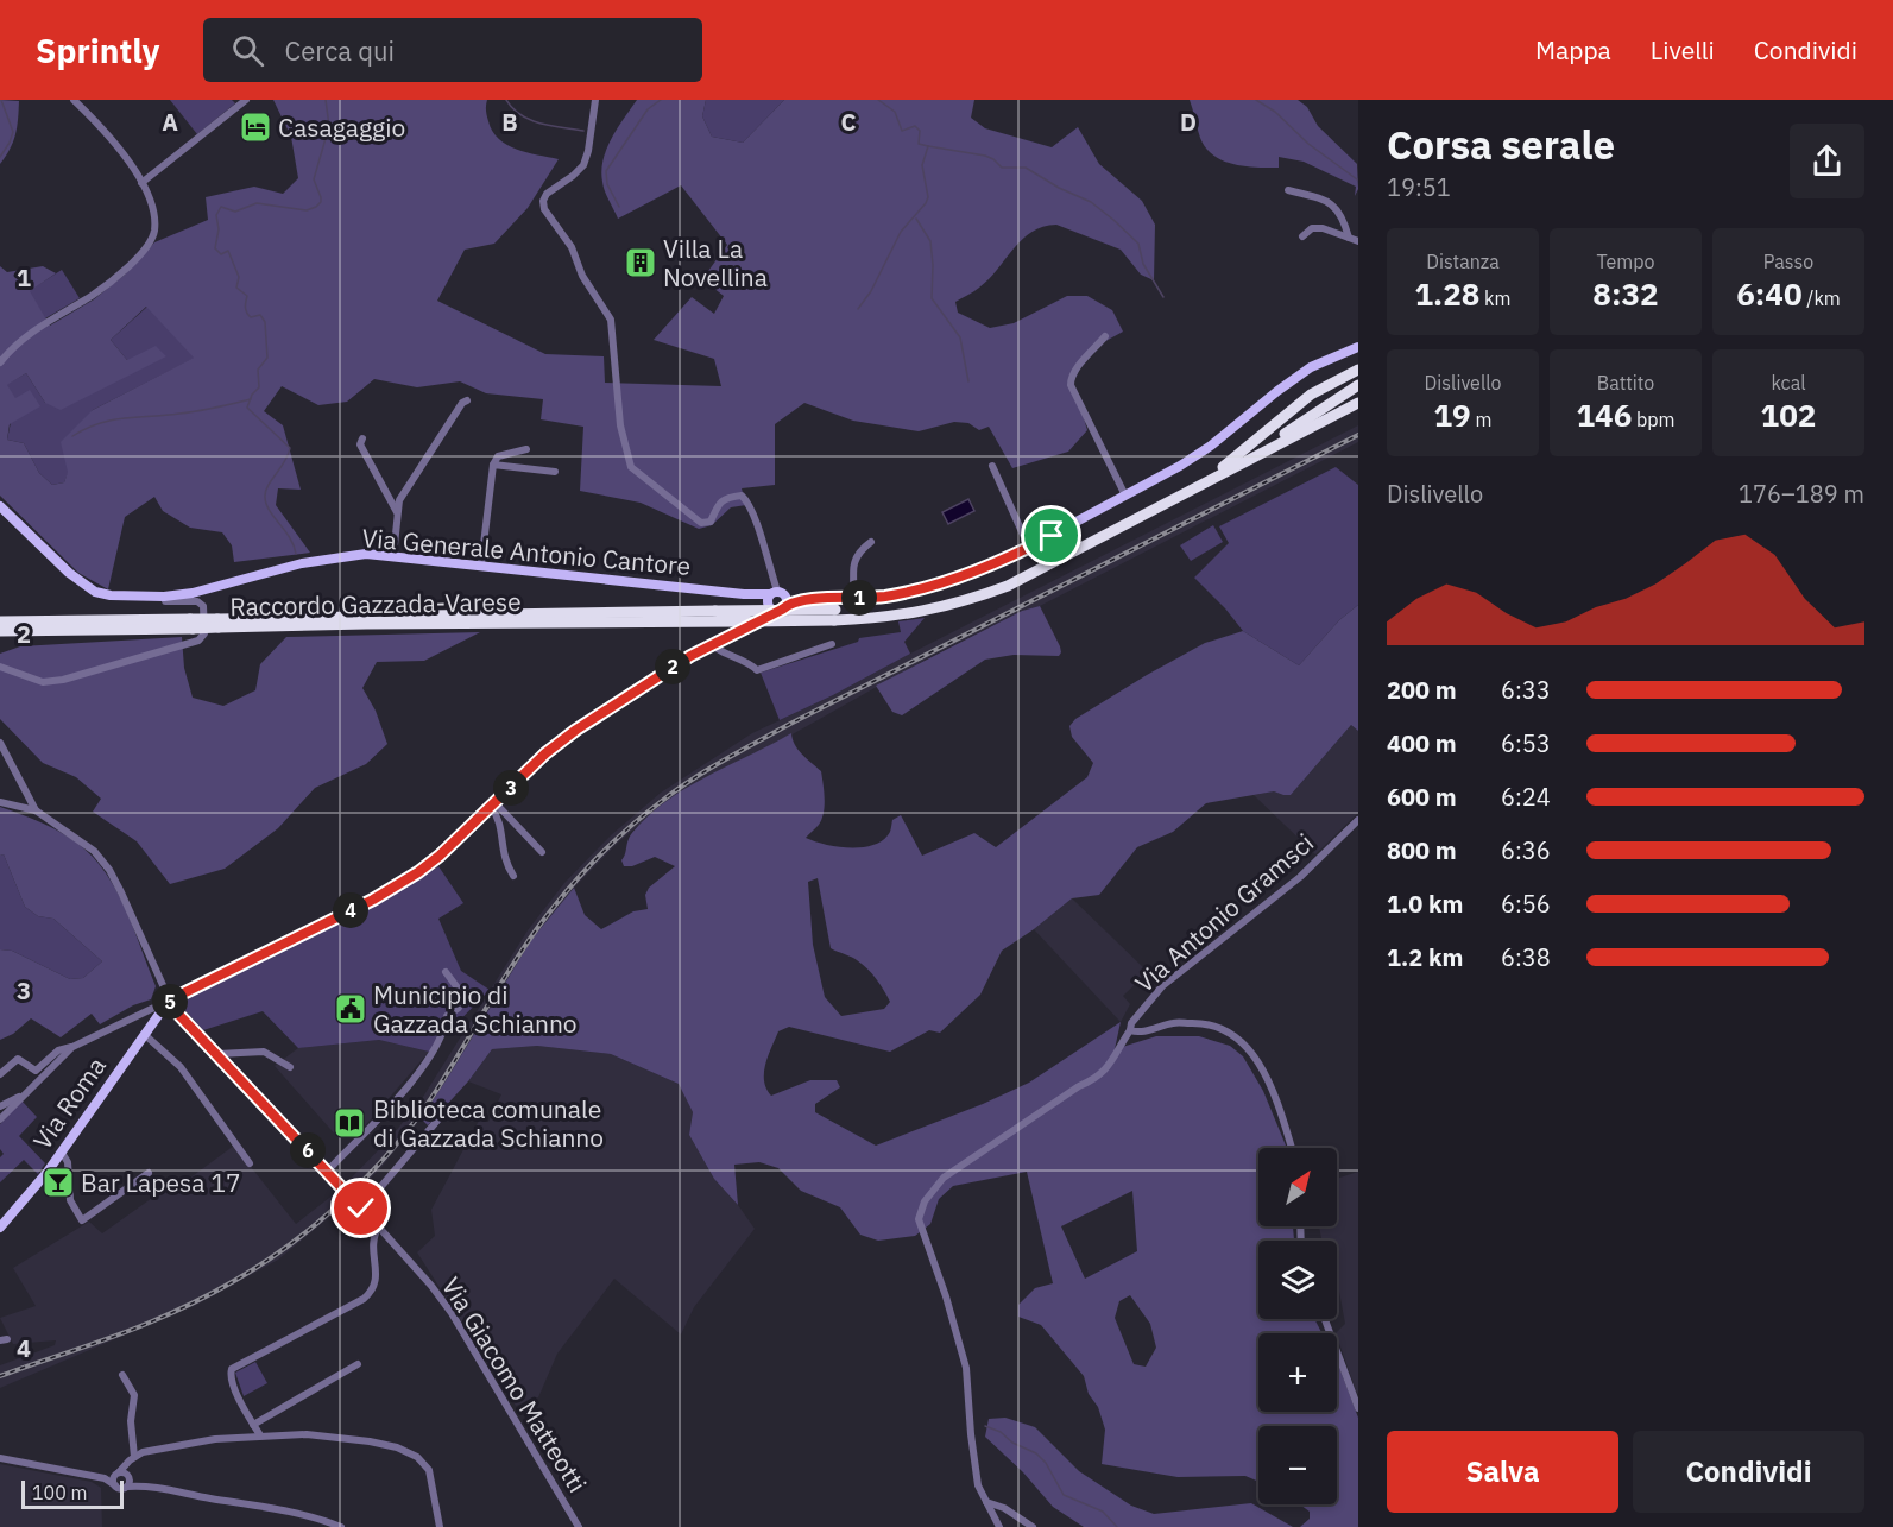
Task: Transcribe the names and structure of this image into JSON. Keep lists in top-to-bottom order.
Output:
{
  "streets": {
    "highway": ["Raccordo Gazzada-Varese"],
    "main road": ["Via Generale Antonio Cantore", "Via Roma"],
    "street": ["Via Antonio Gramsci", "Via Giacomo Matteotti"]
  },
  "crossings": [
    ["Via Roma", "Via Giacomo Matteotti"]
  ],
  "places": {
    "hotel": ["Casagaggio"],
    "building": ["Villa La Novellina"],
    "public building": ["Municipio di Gazzada Schianno"],
    "library": ["Biblioteca comunale di Gazzada Schianno"],
    "bar": ["Bar Lapesa 17"]
  },
  "scale_bar": "100 m",
  "north": "top right",
  "page": {
    "header": "Sprintly",
    "search": "Cerca qui",
    "nav": ["Mappa", "Livelli", "Condividi"],
    "heading": ["Corsa serale", "19:51"],
    "stats": [
      ["Distanza", "1.28 km"],
      ["Tempo", "8:32"],
      ["Passo", "6:40 /km"],
      ["Dislivello", "19 m"],
      ["Battito", "146 bpm"],
      ["kcal", "102"]
    ],
    "chart": ["Dislivello", "176–189 m"],
    "pins": [
      "1",
      "2",
      "3",
      "4",
      "5",
      "6"
    ],
    "list": [
      {
        "name": "200 m",
        "note": "6:33"
      },
      {
        "name": "400 m",
        "note": "6:53"
      },
      {
        "name": "600 m",
        "note": "6:24"
      },
      {
        "name": "800 m",
        "note": "6:36"
      },
      {
        "name": "1.0 km",
        "note": "6:56"
      },
      {
        "name": "1.2 km",
        "note": "6:38"
      }
    ],
    "map_buttons": ["+", "−"],
    "buttons": ["Salva", "Condividi"],
    "scale": "100 m"
  },
  "grid": {
    "columns": [
      "A",
      "B",
      "C",
      "D"
    ],
    "rows": [
      "1",
      "2",
      "3",
      "4"
    ]
  }
}
